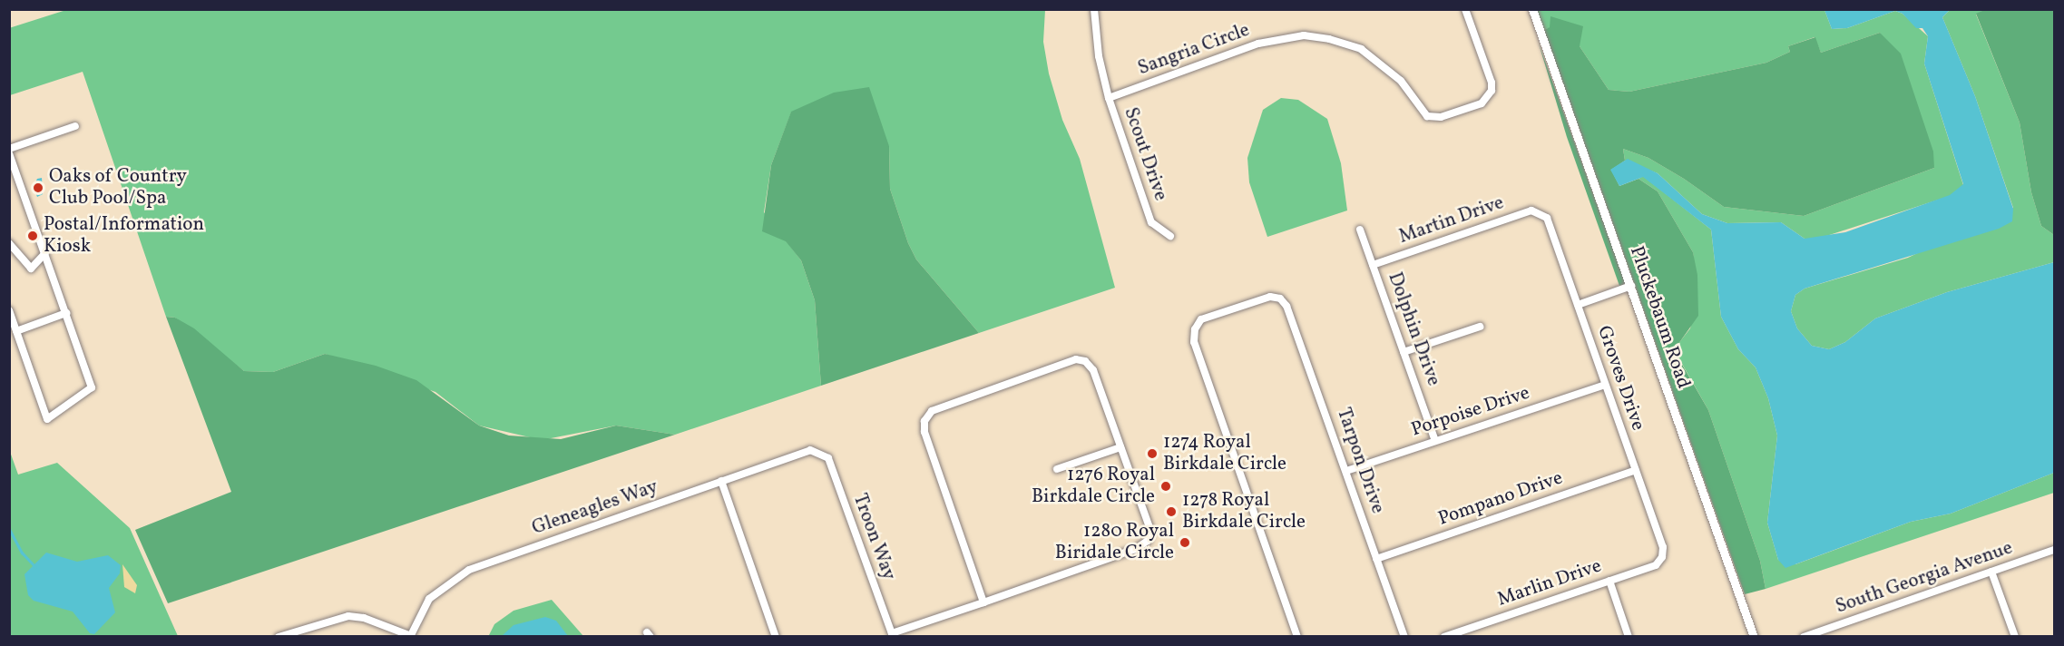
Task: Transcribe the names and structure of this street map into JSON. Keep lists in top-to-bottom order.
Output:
{
  "streets": {
    "street": [
      "Sangria Circle",
      "Scout Drive",
      "Martin Drive",
      "Pluckebaum Road",
      "Dolphin Drive",
      "Groves Drive",
      "Porpoise Drive",
      "Tarpon Drive",
      "Pompano Drive",
      "Gleneagles Way",
      "Troon Way",
      "South Georgia Avenue",
      "Marlin Drive"
    ]
  },
  "crossings": [
    ["Sangria Circle", "Scout Drive"],
    ["Martin Drive", "Dolphin Drive"],
    ["Martin Drive", "Groves Drive"],
    ["Dolphin Drive", "Porpoise Drive"],
    ["Groves Drive", "Porpoise Drive"],
    ["Groves Drive", "Pompano Drive"],
    ["Groves Drive", "Marlin Drive"],
    ["Porpoise Drive", "Tarpon Drive"],
    ["Tarpon Drive", "Pompano Drive"],
    ["Gleneagles Way", "Troon Way"]
  ],
  "places": [
    "Oaks of Country Club Pool/Spa",
    "Postal/Information Kiosk",
    "1274 Royal Birkdale Circle",
    "1276 Royal Birkdale Circle",
    "1278 Royal Birkdale Circle",
    "1280 Royal Biridale Circle"
  ]
}
